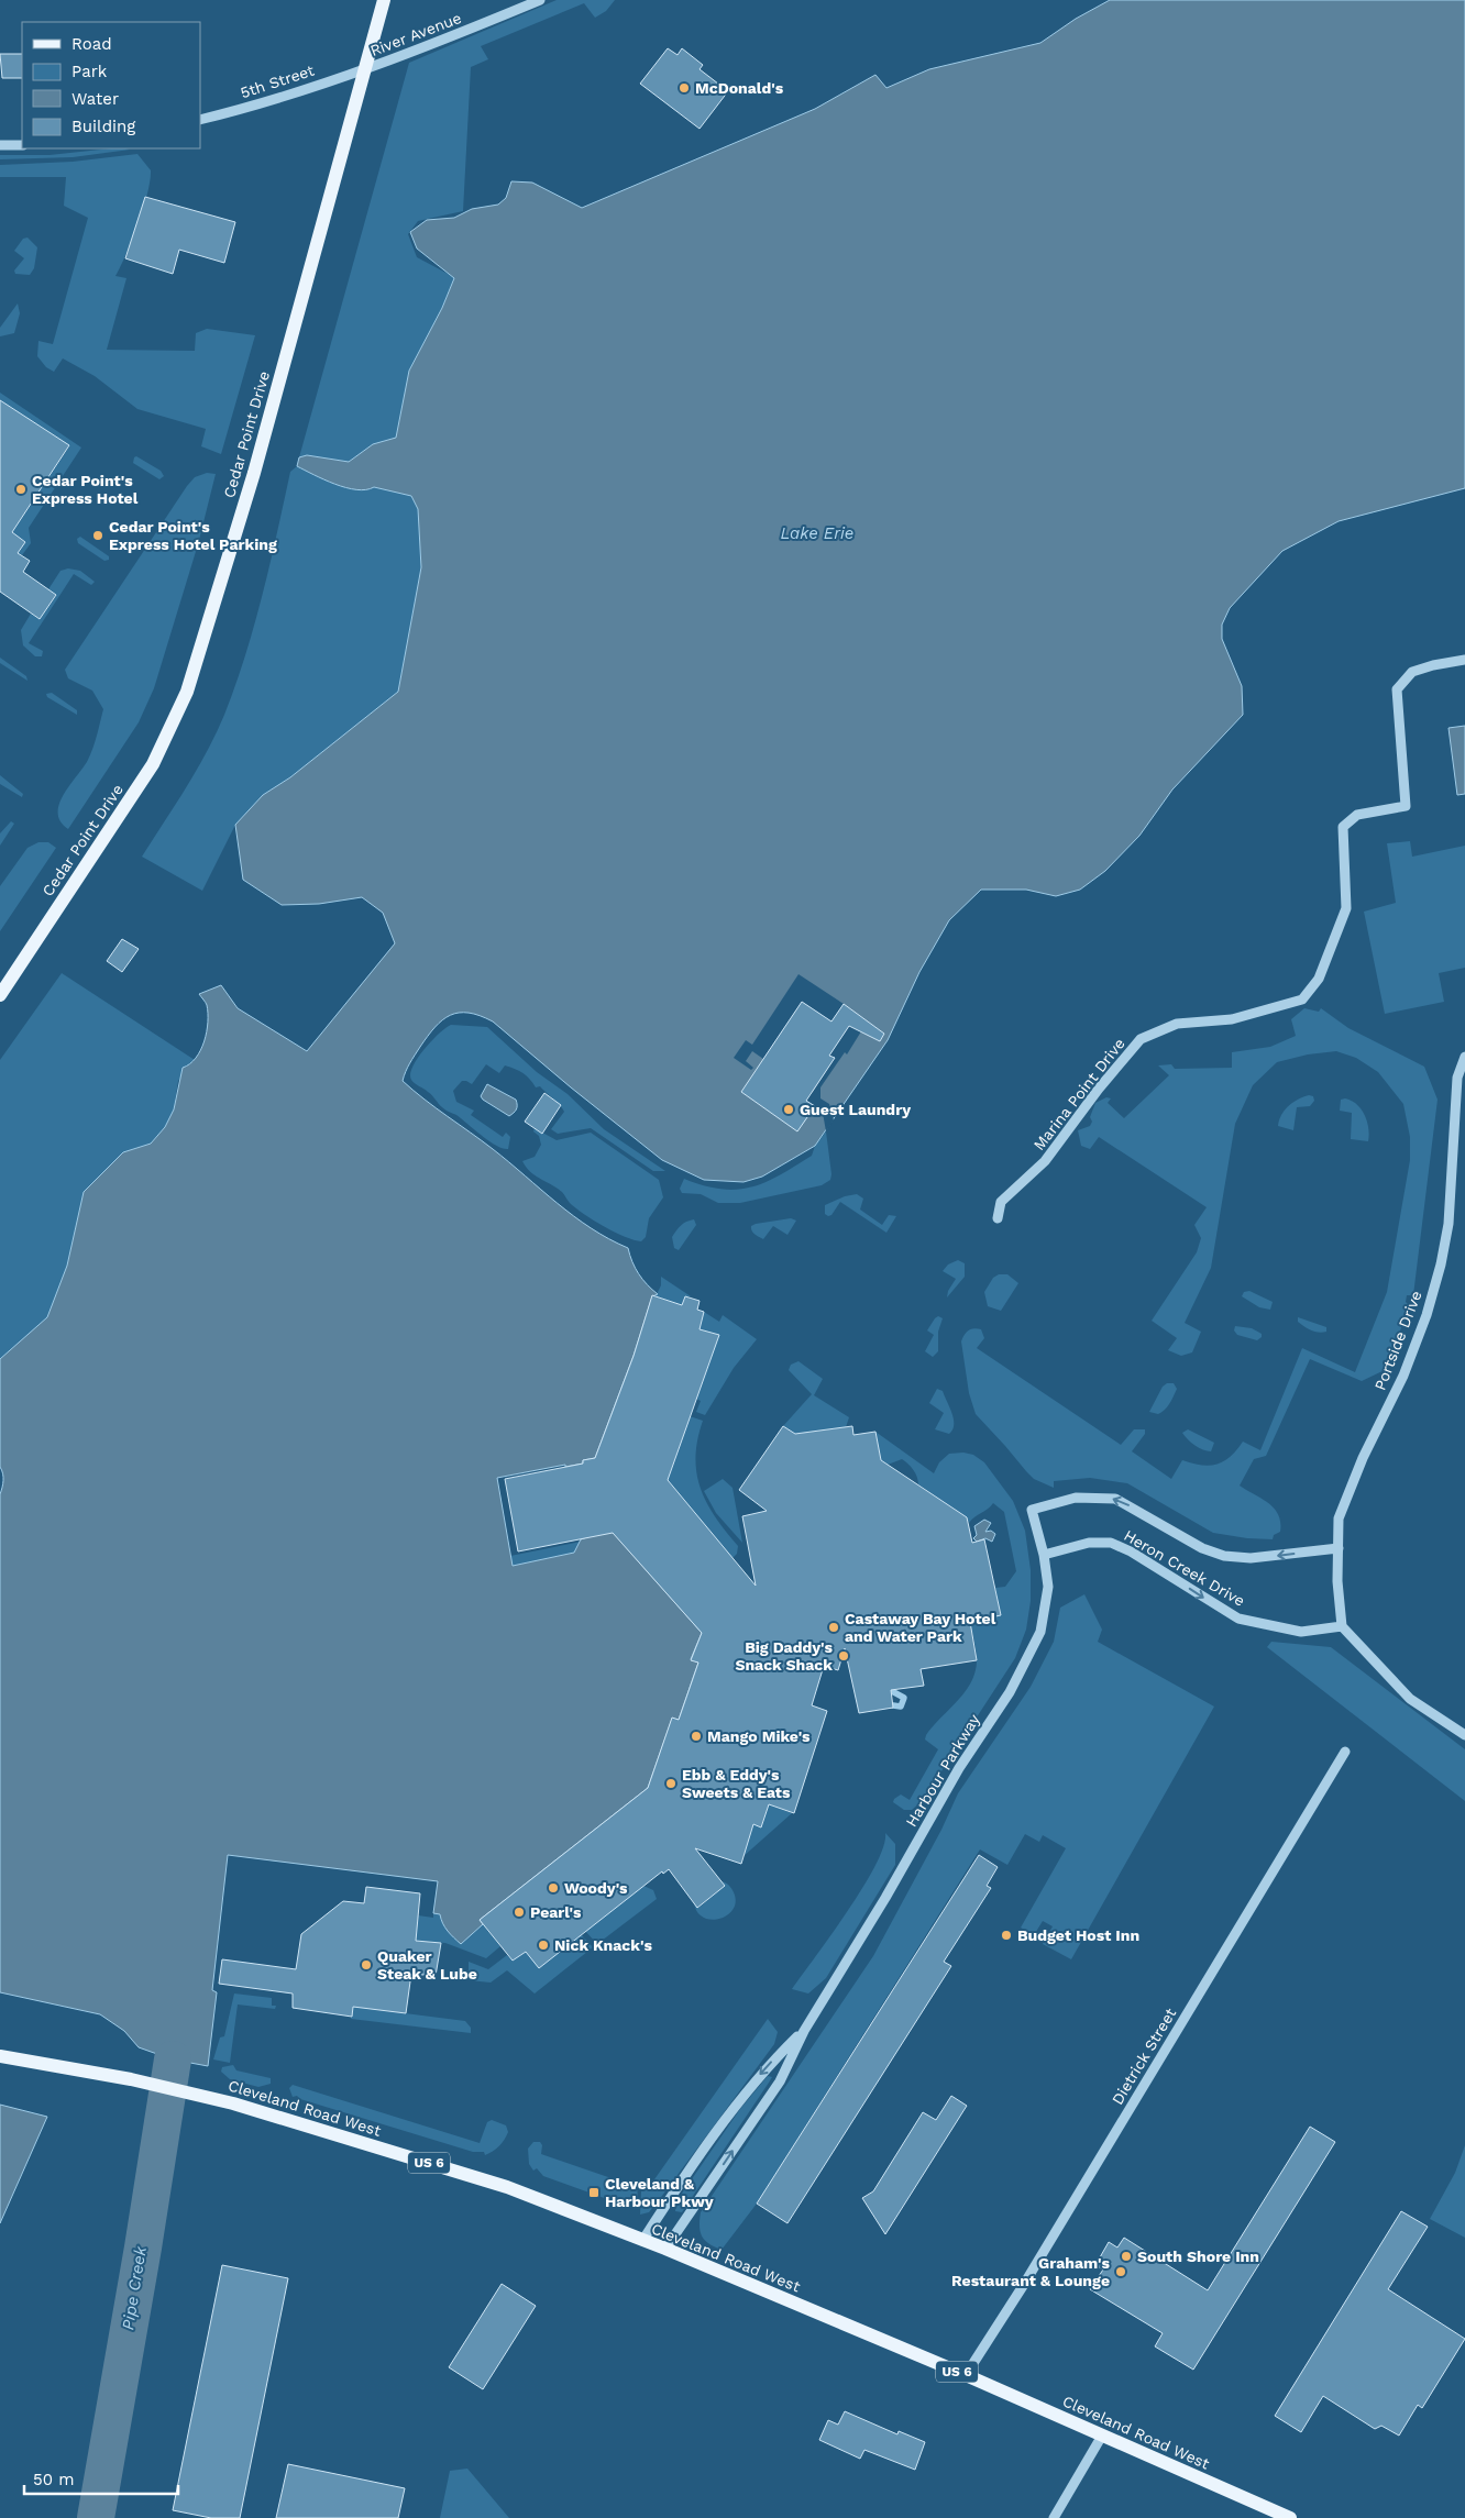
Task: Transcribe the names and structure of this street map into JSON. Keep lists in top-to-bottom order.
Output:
{
  "streets": {
    "main road": ["Cedar Point Drive", "Cleveland Road West", "US 6"],
    "street": [
      "River Avenue",
      "5th Street",
      "Marina Point Drive",
      "Portside Drive",
      "Heron Creek Drive",
      "Harbour Parkway",
      "Dietrick Street"
    ]
  },
  "crossings": [
    ["River Avenue", "5th Street"],
    ["River Avenue", "Cedar Point Drive"],
    ["5th Street", "Cedar Point Drive"],
    ["Portside Drive", "Heron Creek Drive"],
    ["Portside Drive", "Harbour Parkway"],
    ["Heron Creek Drive", "Harbour Parkway"],
    ["Harbour Parkway", "Cleveland Road West"],
    ["Dietrick Street", "Cleveland Road West"]
  ],
  "one_way": ["Heron Creek Drive"],
  "water": ["Lake Erie", "Pipe Creek"],
  "places": {
    "other": [
      "McDonald's",
      "Cedar Point's Express Hotel",
      "Cedar Point's Express Hotel Parking",
      "Guest Laundry",
      "Castaway Bay Hotel and Water Park",
      "Big Daddy's Snack Shack",
      "Mango Mike's",
      "Ebb & Eddy's Sweets & Eats",
      "Woody's",
      "Pearl's",
      "Budget Host Inn",
      "Nick Knack's",
      "Quaker Steak & Lube",
      "South Shore Inn",
      "Graham's Restaurant & Lounge"
    ],
    "transit": ["Cleveland & Harbour Pkwy"]
  },
  "legend": [
    "Road",
    "Park",
    "Water",
    "Building"
  ],
  "scale_bar": "50 m"
}
